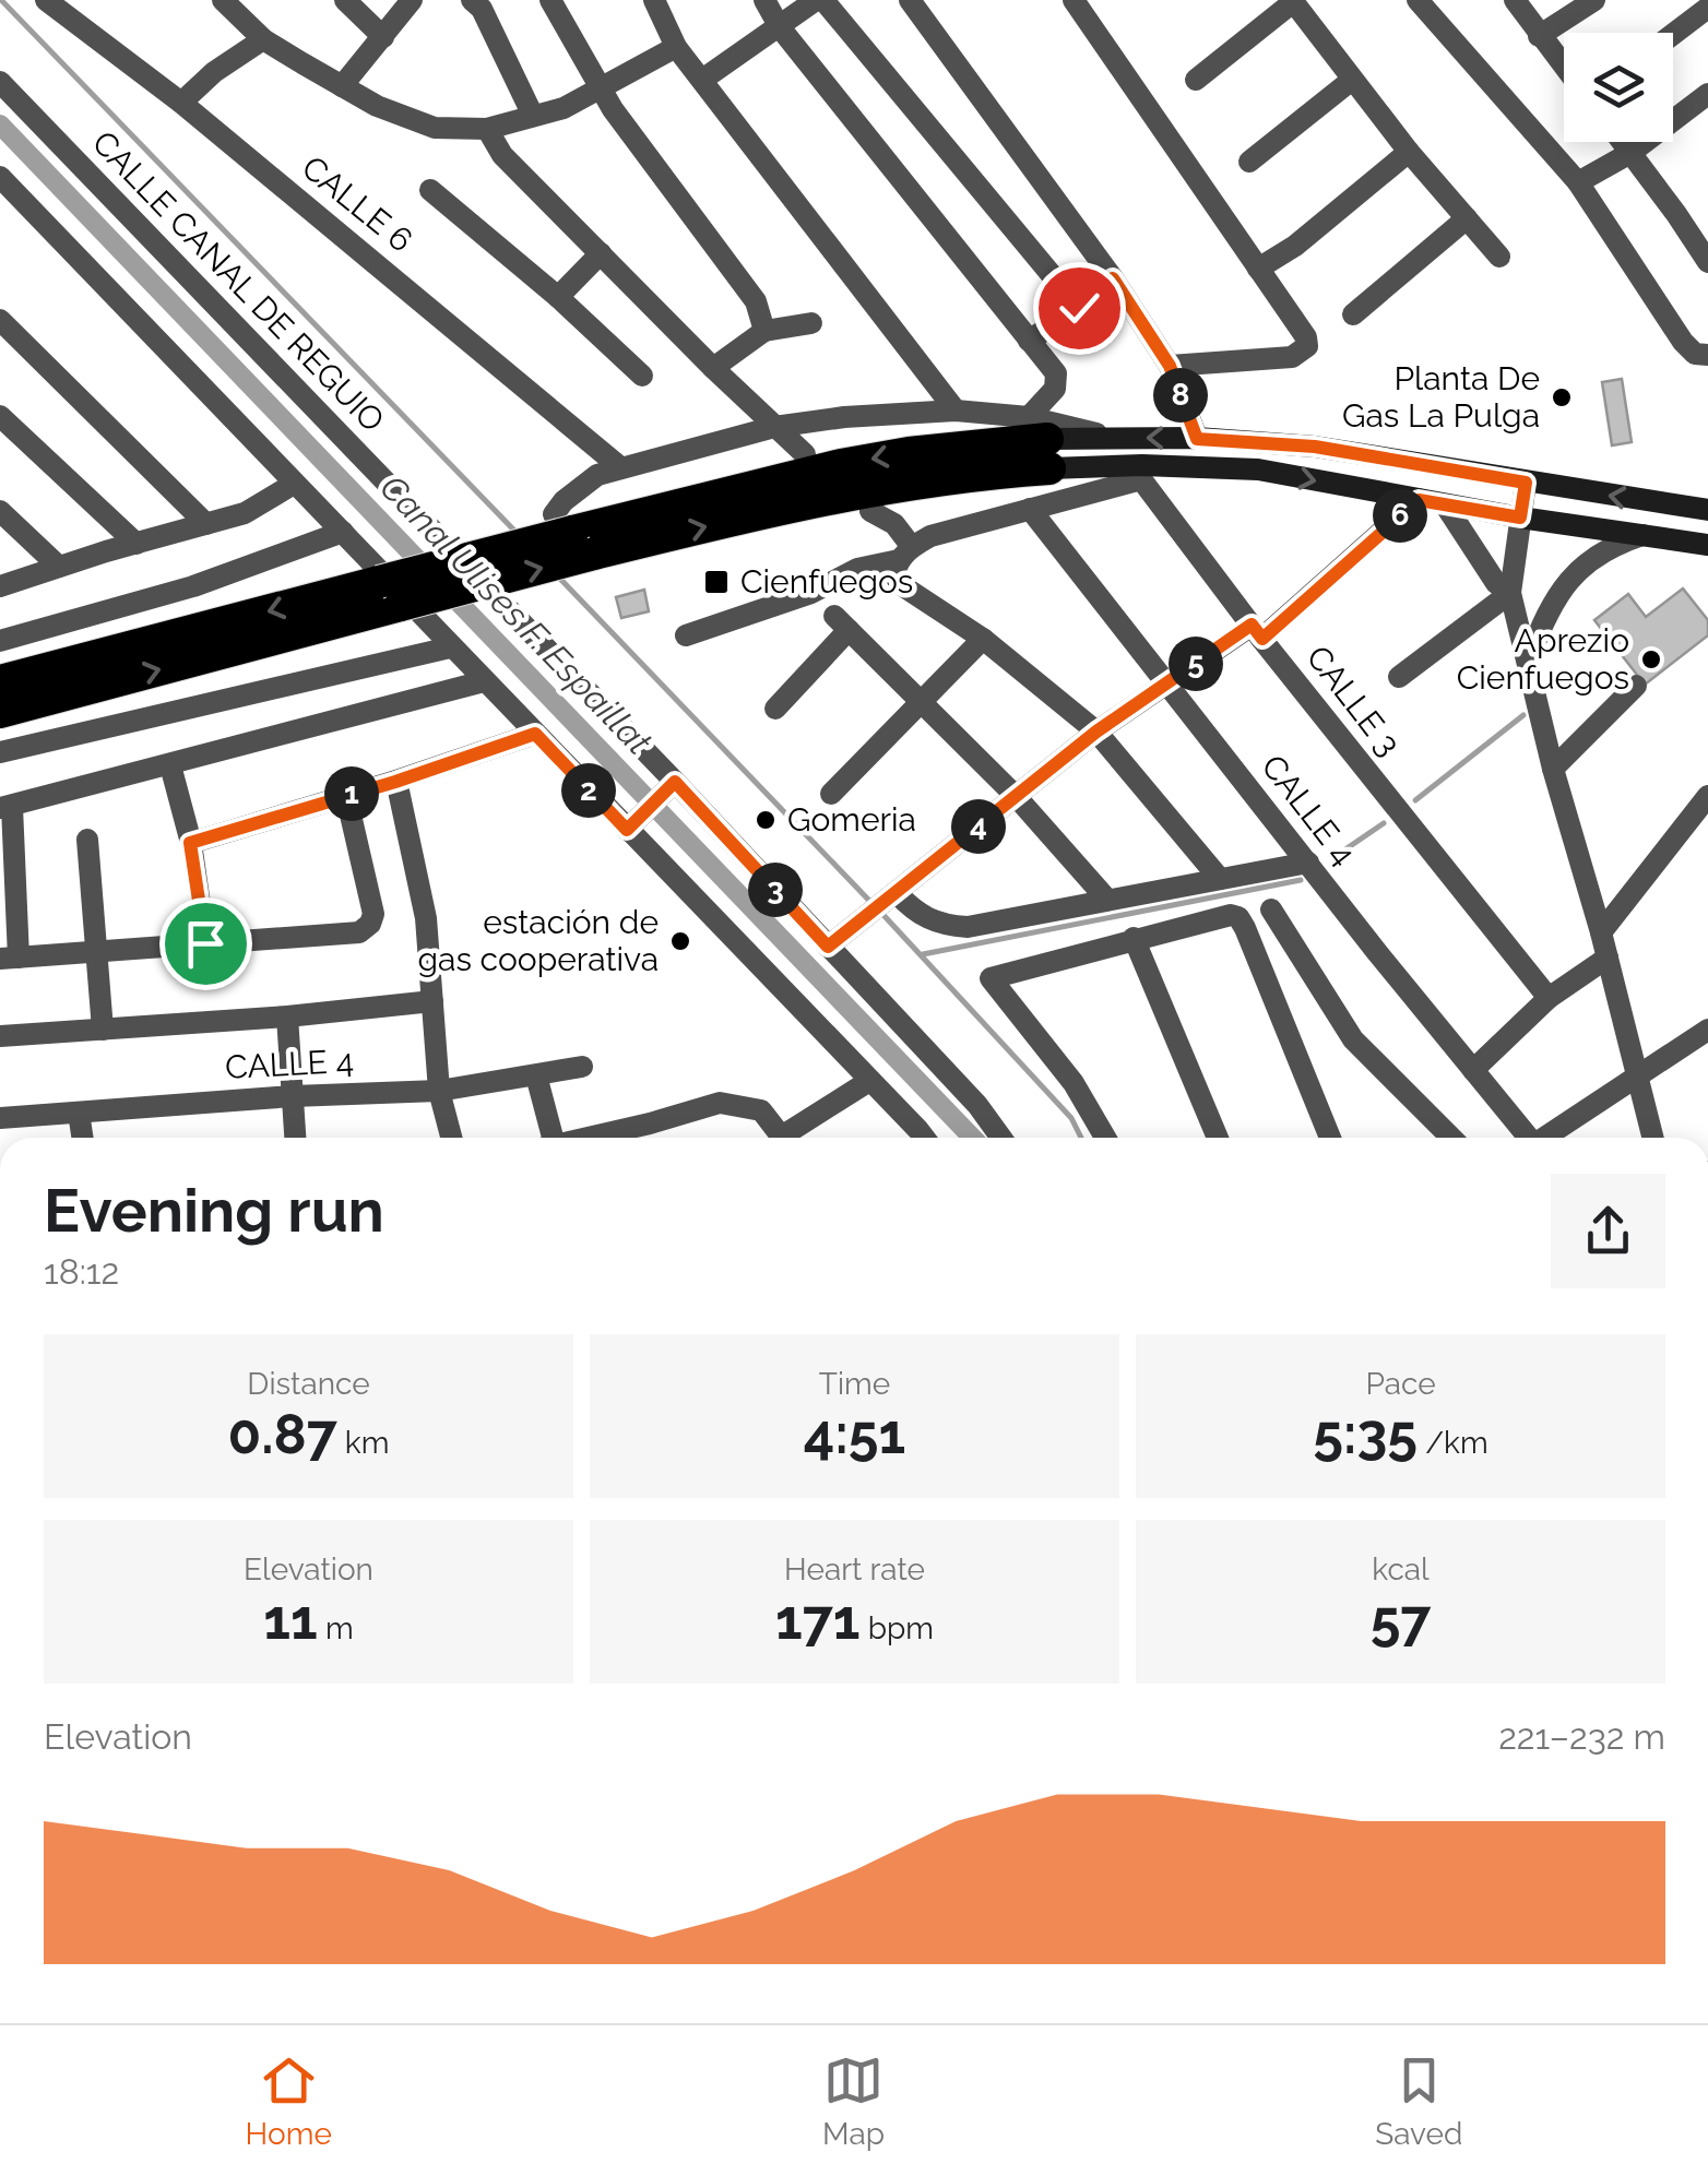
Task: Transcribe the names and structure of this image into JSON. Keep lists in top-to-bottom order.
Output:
{
  "streets": {
    "street": [
      "CALLE 6",
      "CALLE CANAL DE REGUIO",
      "CALLE 3",
      "CALLE 4"
    ]
  },
  "water": ["Canal Ulises F. Espaillat"],
  "places": {
    "other": [
      "Planta De Gas La Pulga",
      "Aprezio Cienfuegos",
      "Gomeria",
      "estación de gas cooperativa"
    ],
    "transit": ["Cienfuegos"]
  },
  "page": {
    "pins": [
      "8",
      "6",
      "5",
      "2",
      "1",
      "4",
      "3"
    ],
    "heading": ["Evening run", "18:12"],
    "stats": [
      ["Distance", "0.87 km"],
      ["Time", "4:51"],
      ["Pace", "5:35 /km"],
      ["Elevation", "11 m"],
      ["Heart rate", "171 bpm"],
      ["kcal", "57"]
    ],
    "chart": ["Elevation", "221–232 m"],
    "tabs": ["Home", "Map", "Saved"]
  }
}
